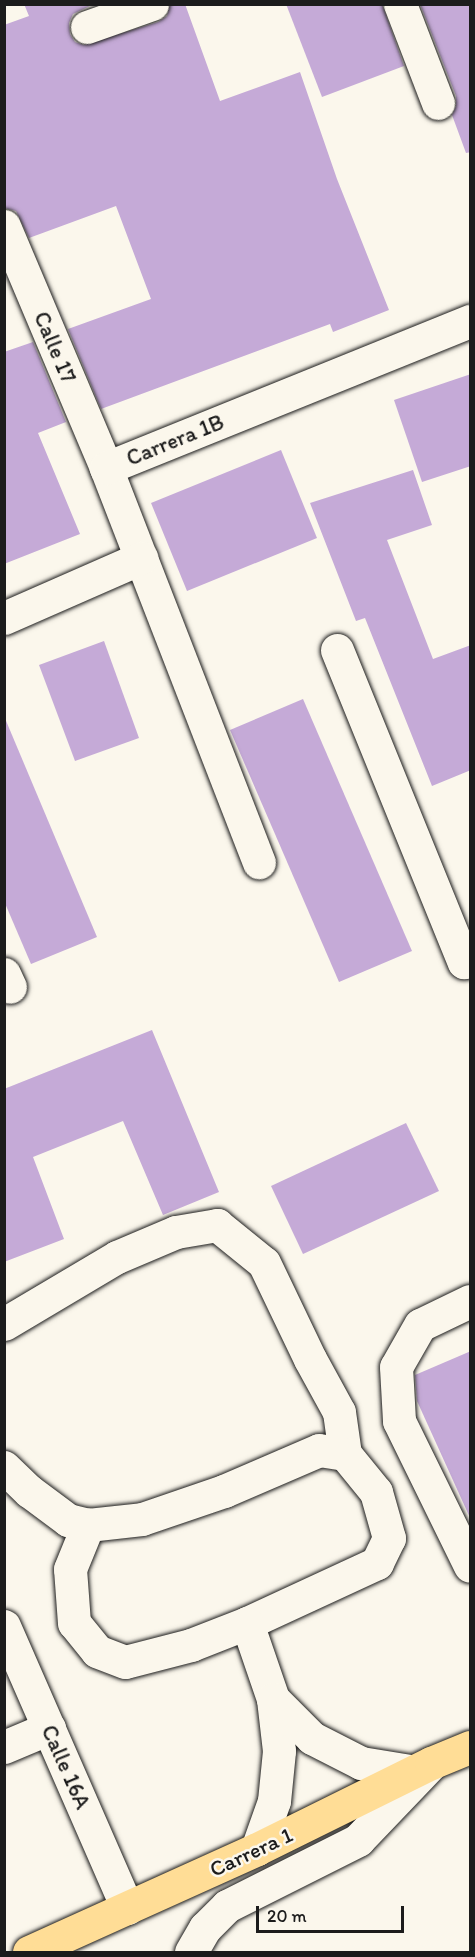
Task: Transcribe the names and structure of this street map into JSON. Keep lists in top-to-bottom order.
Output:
{
  "streets": {
    "main road": ["Carrera 1"],
    "street": ["Calle 17", "Carrera 1B", "Calle 16A"]
  },
  "crossings": [
    ["Calle 17", "Carrera 1B"],
    ["Calle 16A", "Carrera 1"]
  ],
  "scale_bar": "20 m"
}
